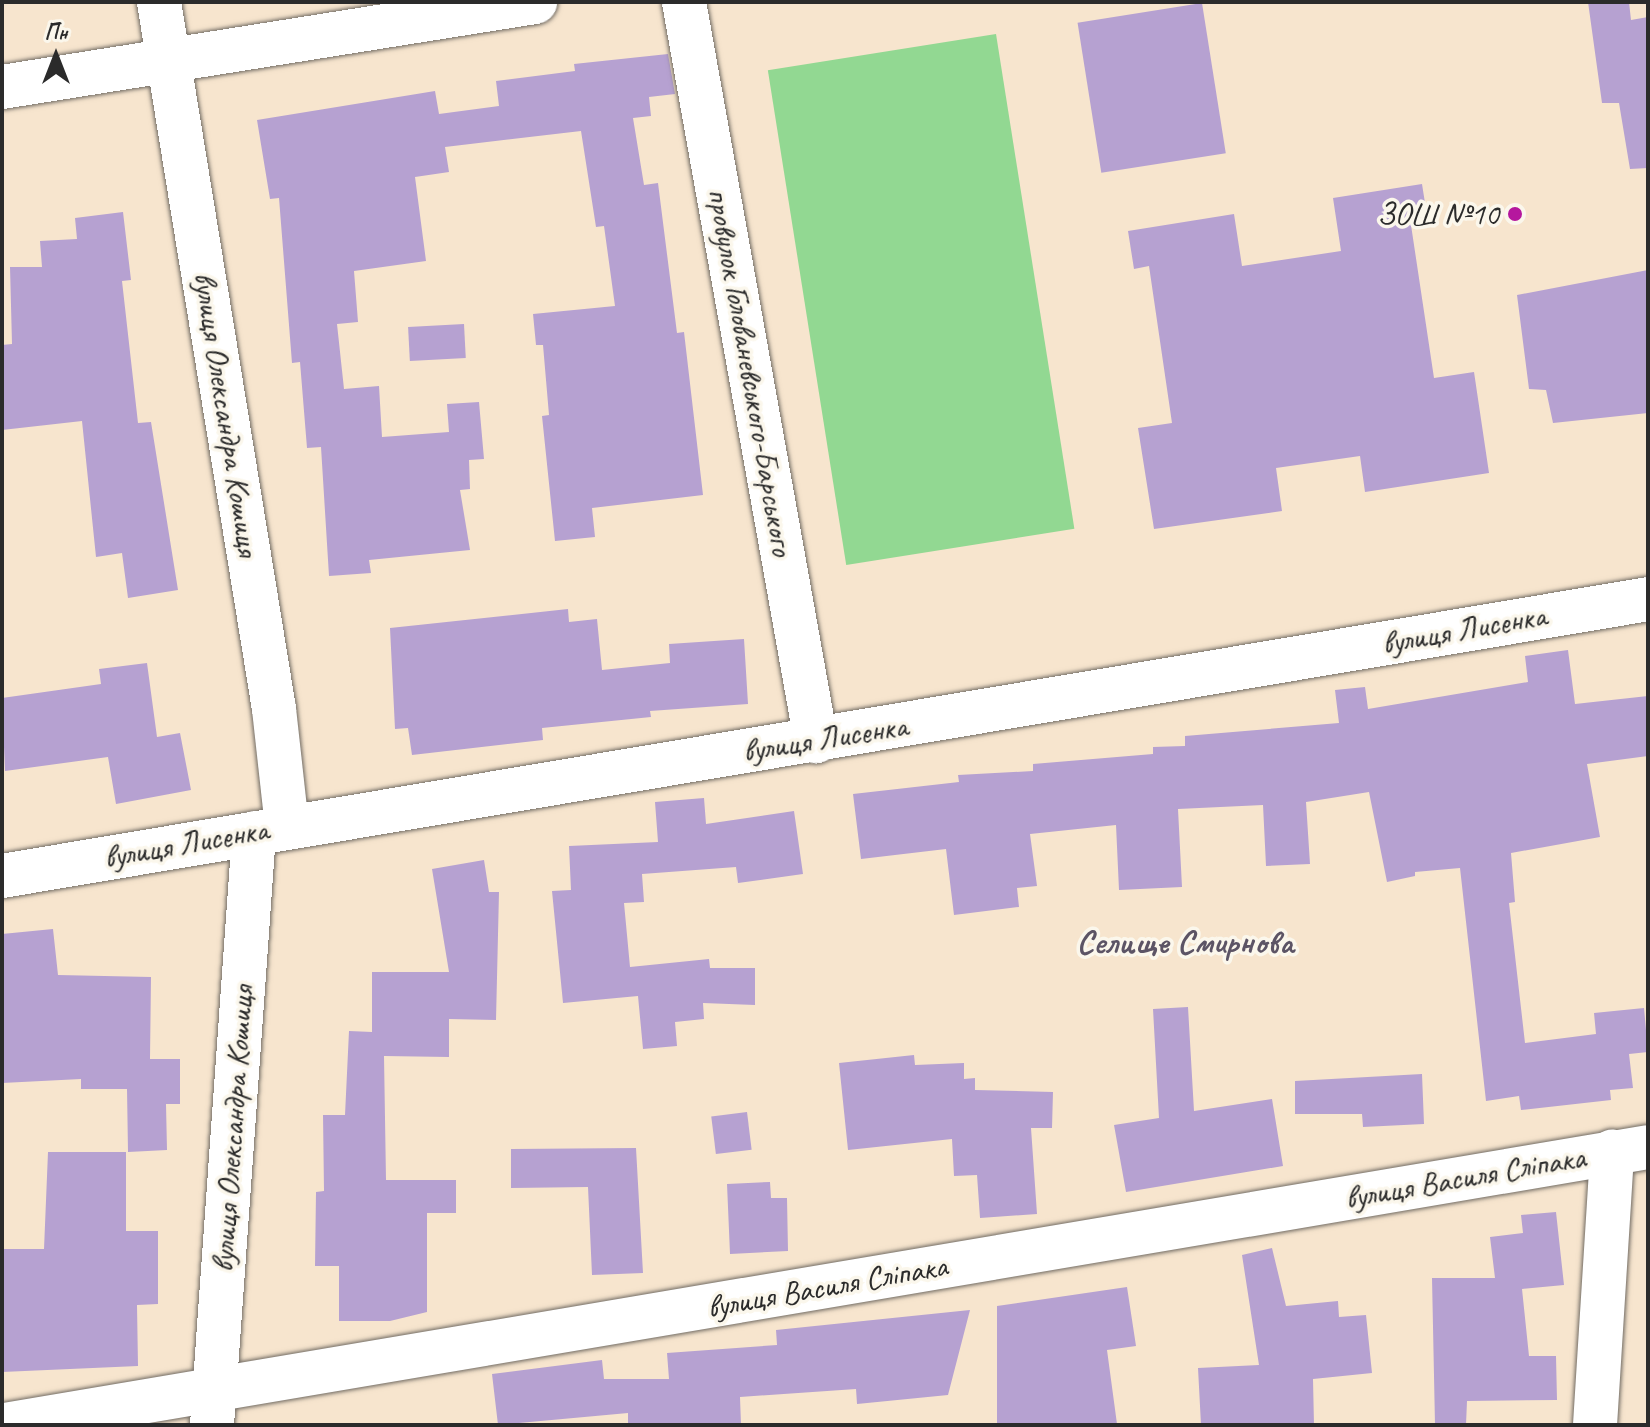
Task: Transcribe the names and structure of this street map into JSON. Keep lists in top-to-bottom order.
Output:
{
  "streets": {
    "street": [
      "провулок Голованевського-Барського",
      "вулиця Олександра Кошиця",
      "вулиця Лисенка",
      "вулиця Василя Сліпака"
    ]
  },
  "crossings": [
    ["провулок Голованевського-Барського", "вулиця Лисенка"],
    ["вулиця Олександра Кошиця", "вулиця Лисенка"],
    ["вулиця Олександра Кошиця", "вулиця Василя Сліпака"]
  ],
  "districts": ["Селище Смирнова"],
  "places": ["ЗОШ №10"],
  "north": "top"
}
